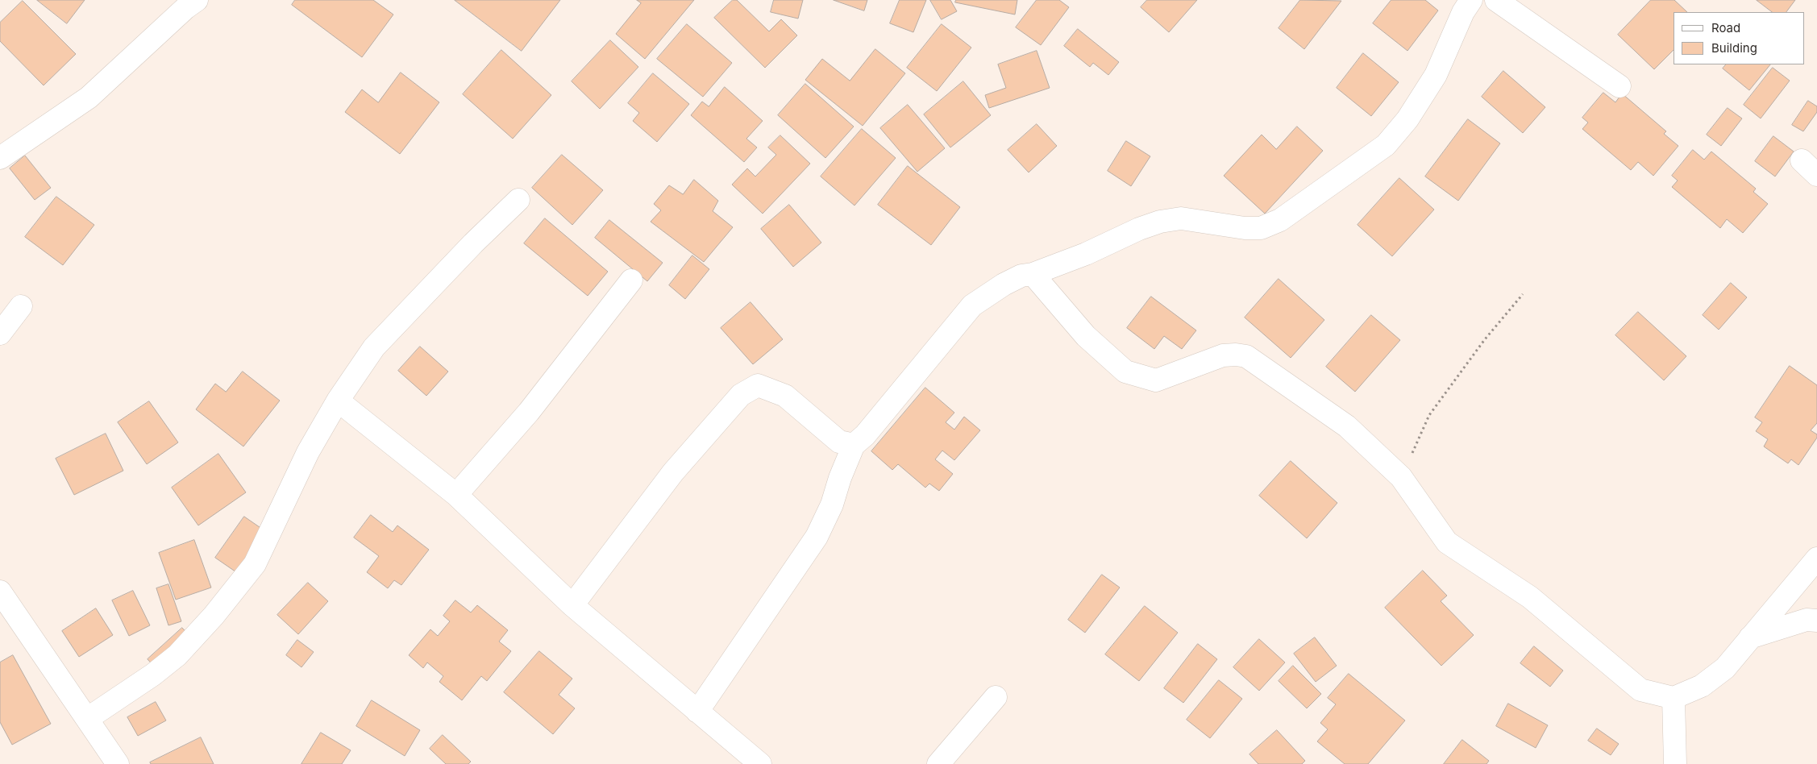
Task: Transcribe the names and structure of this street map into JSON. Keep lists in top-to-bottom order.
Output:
{
  "legend": ["Road", "Building"]
}
